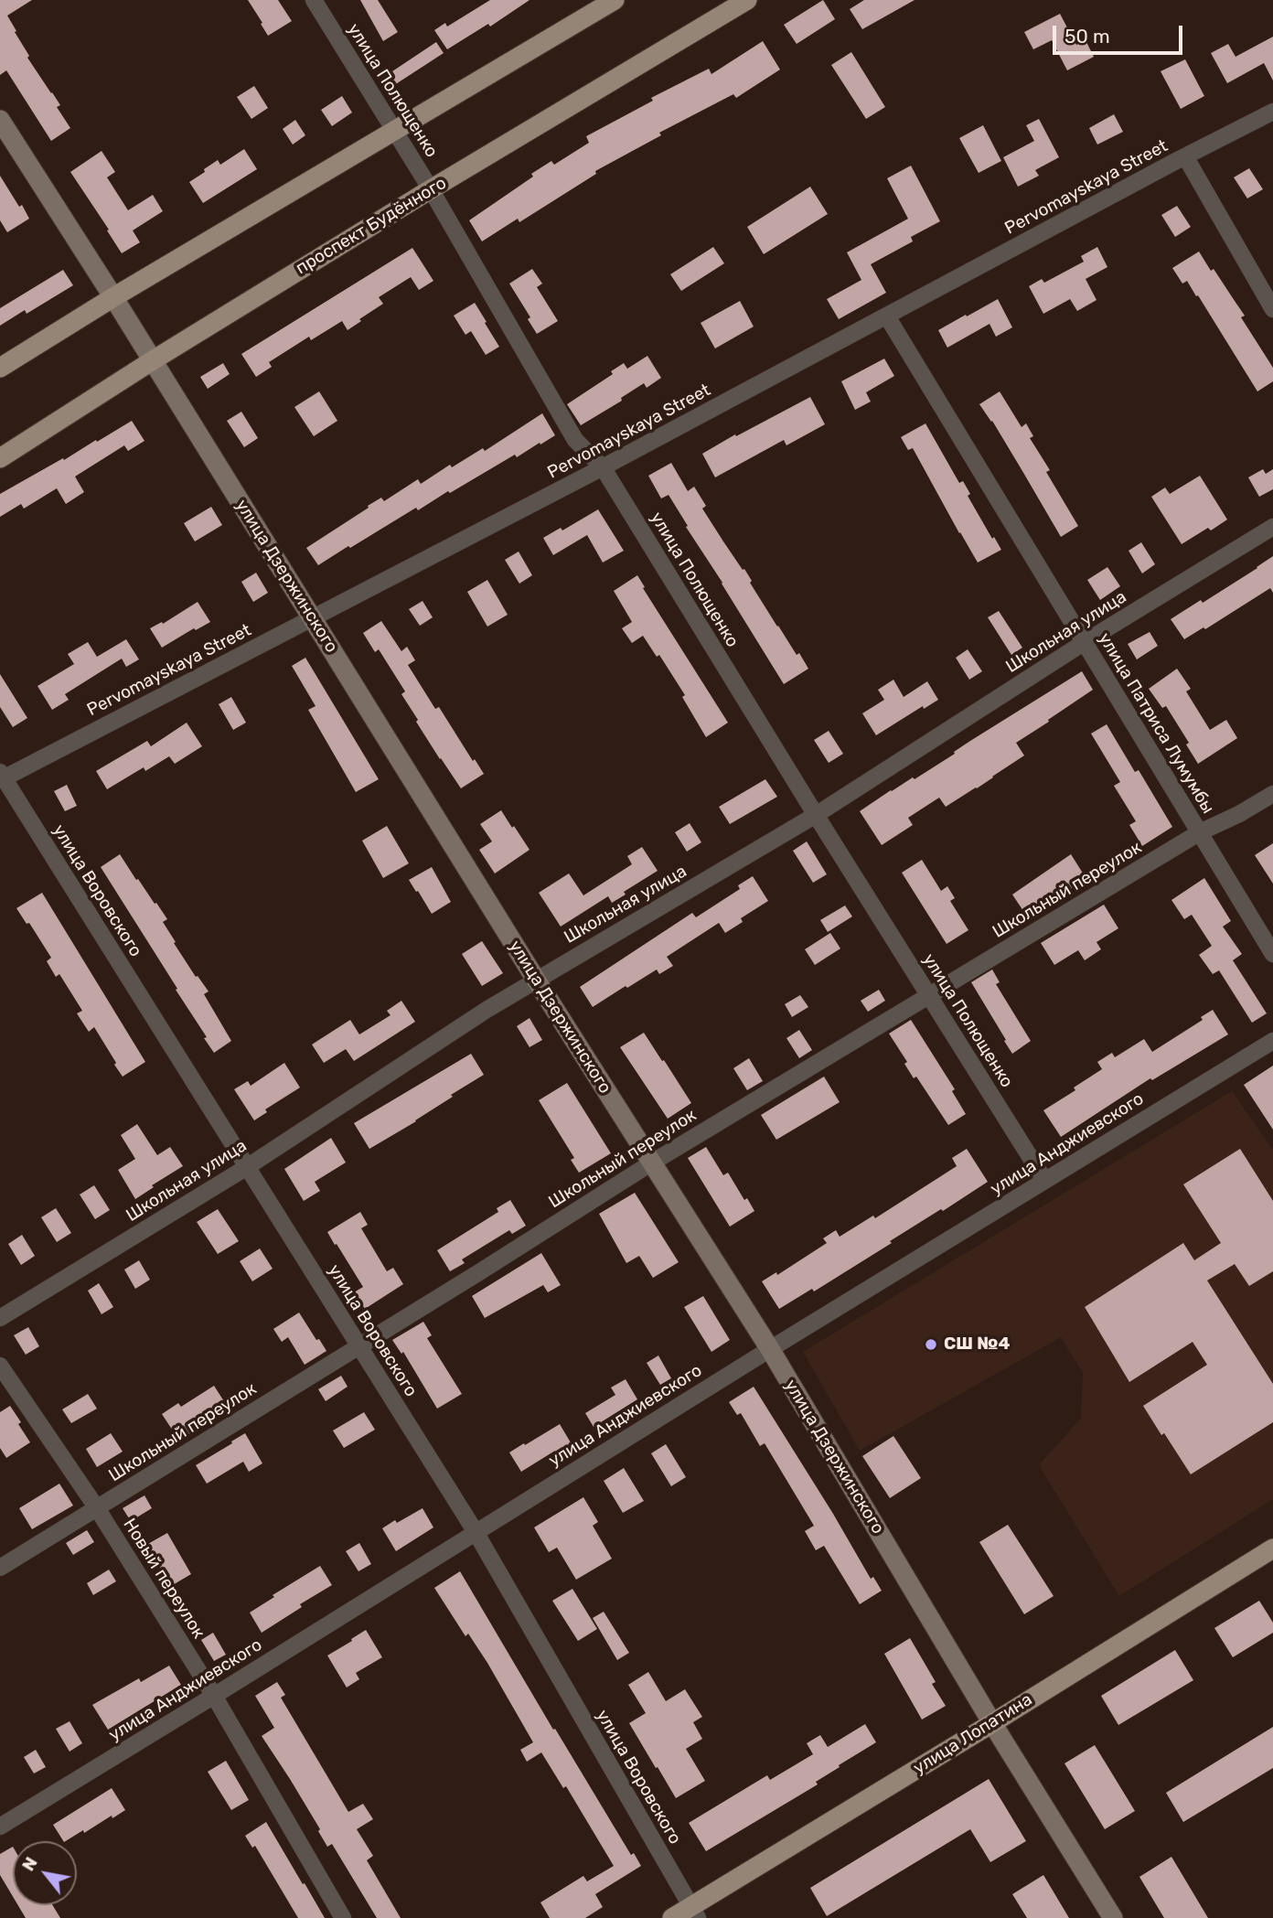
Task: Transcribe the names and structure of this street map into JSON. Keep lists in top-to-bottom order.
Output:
{
  "streets": {
    "main road": ["проспект Будённого", "улица Лопатина"],
    "street": [
      "улица Полющенко",
      "Pervomayskaya Street",
      "улица Дзержинского",
      "Школьная улица",
      "улица Патриса Лумумбы",
      "Школьный переулок",
      "улица Воровского",
      "улица Анджиевского",
      "Новый переулок"
    ]
  },
  "crossings": [
    ["улица Полющенко", "Pervomayskaya Street"],
    ["улица Полющенко", "проспект Будённого"],
    ["улица Полющенко", "Школьная улица"],
    ["улица Полющенко", "Школьный переулок"],
    ["улица Полющенко", "улица Анджиевского"],
    ["Pervomayskaya Street", "улица Дзержинского"],
    ["Pervomayskaya Street", "улица Патриса Лумумбы"],
    ["Pervomayskaya Street", "улица Воровского"],
    ["проспект Будённого", "улица Дзержинского"],
    ["улица Дзержинского", "Школьная улица"],
    ["улица Дзержинского", "Школьный переулок"],
    ["улица Дзержинского", "улица Анджиевского"],
    ["улица Дзержинского", "улица Лопатина"],
    ["Школьная улица", "улица Патриса Лумумбы"],
    ["Школьная улица", "улица Воровского"],
    ["улица Патриса Лумумбы", "Школьный переулок"],
    ["Школьный переулок", "улица Воровского"],
    ["Школьный переулок", "Новый переулок"],
    ["улица Воровского", "улица Анджиевского"],
    ["улица Воровского", "улица Лопатина"],
    ["улица Анджиевского", "Новый переулок"]
  ],
  "places": ["СШ №4"],
  "scale_bar": "50 m",
  "north": "top left"
}
